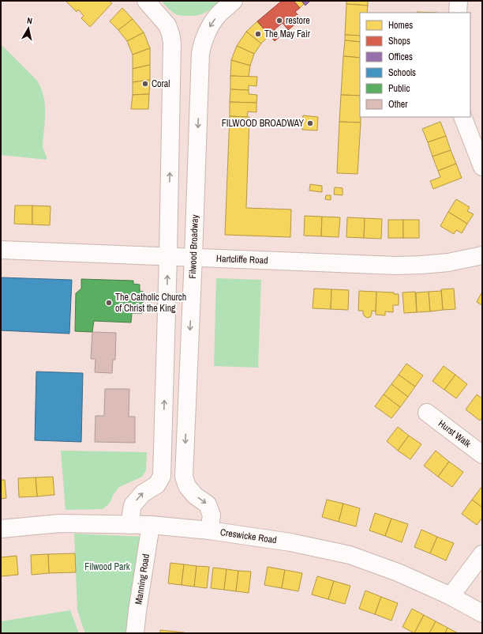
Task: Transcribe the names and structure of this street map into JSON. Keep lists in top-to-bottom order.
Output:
{
  "streets": {
    "street": [
      "Filwood Broadway",
      "Hartcliffe Road",
      "Hurst Walk",
      "Creswicke Road",
      "Manning Road"
    ]
  },
  "crossings": [
    ["Filwood Broadway", "Hartcliffe Road"],
    ["Filwood Broadway", "Creswicke Road"],
    ["Creswicke Road", "Manning Road"]
  ],
  "parks": ["Filwood Park"],
  "places": [
    "restore",
    "The May Fair",
    "Coral",
    "FILWOOD BROADWAY",
    "The Catholic Church of Christ the King"
  ],
  "legend": [
    "Homes",
    "Shops",
    "Offices",
    "Schools",
    "Public",
    "Other"
  ],
  "north": "top"
}
